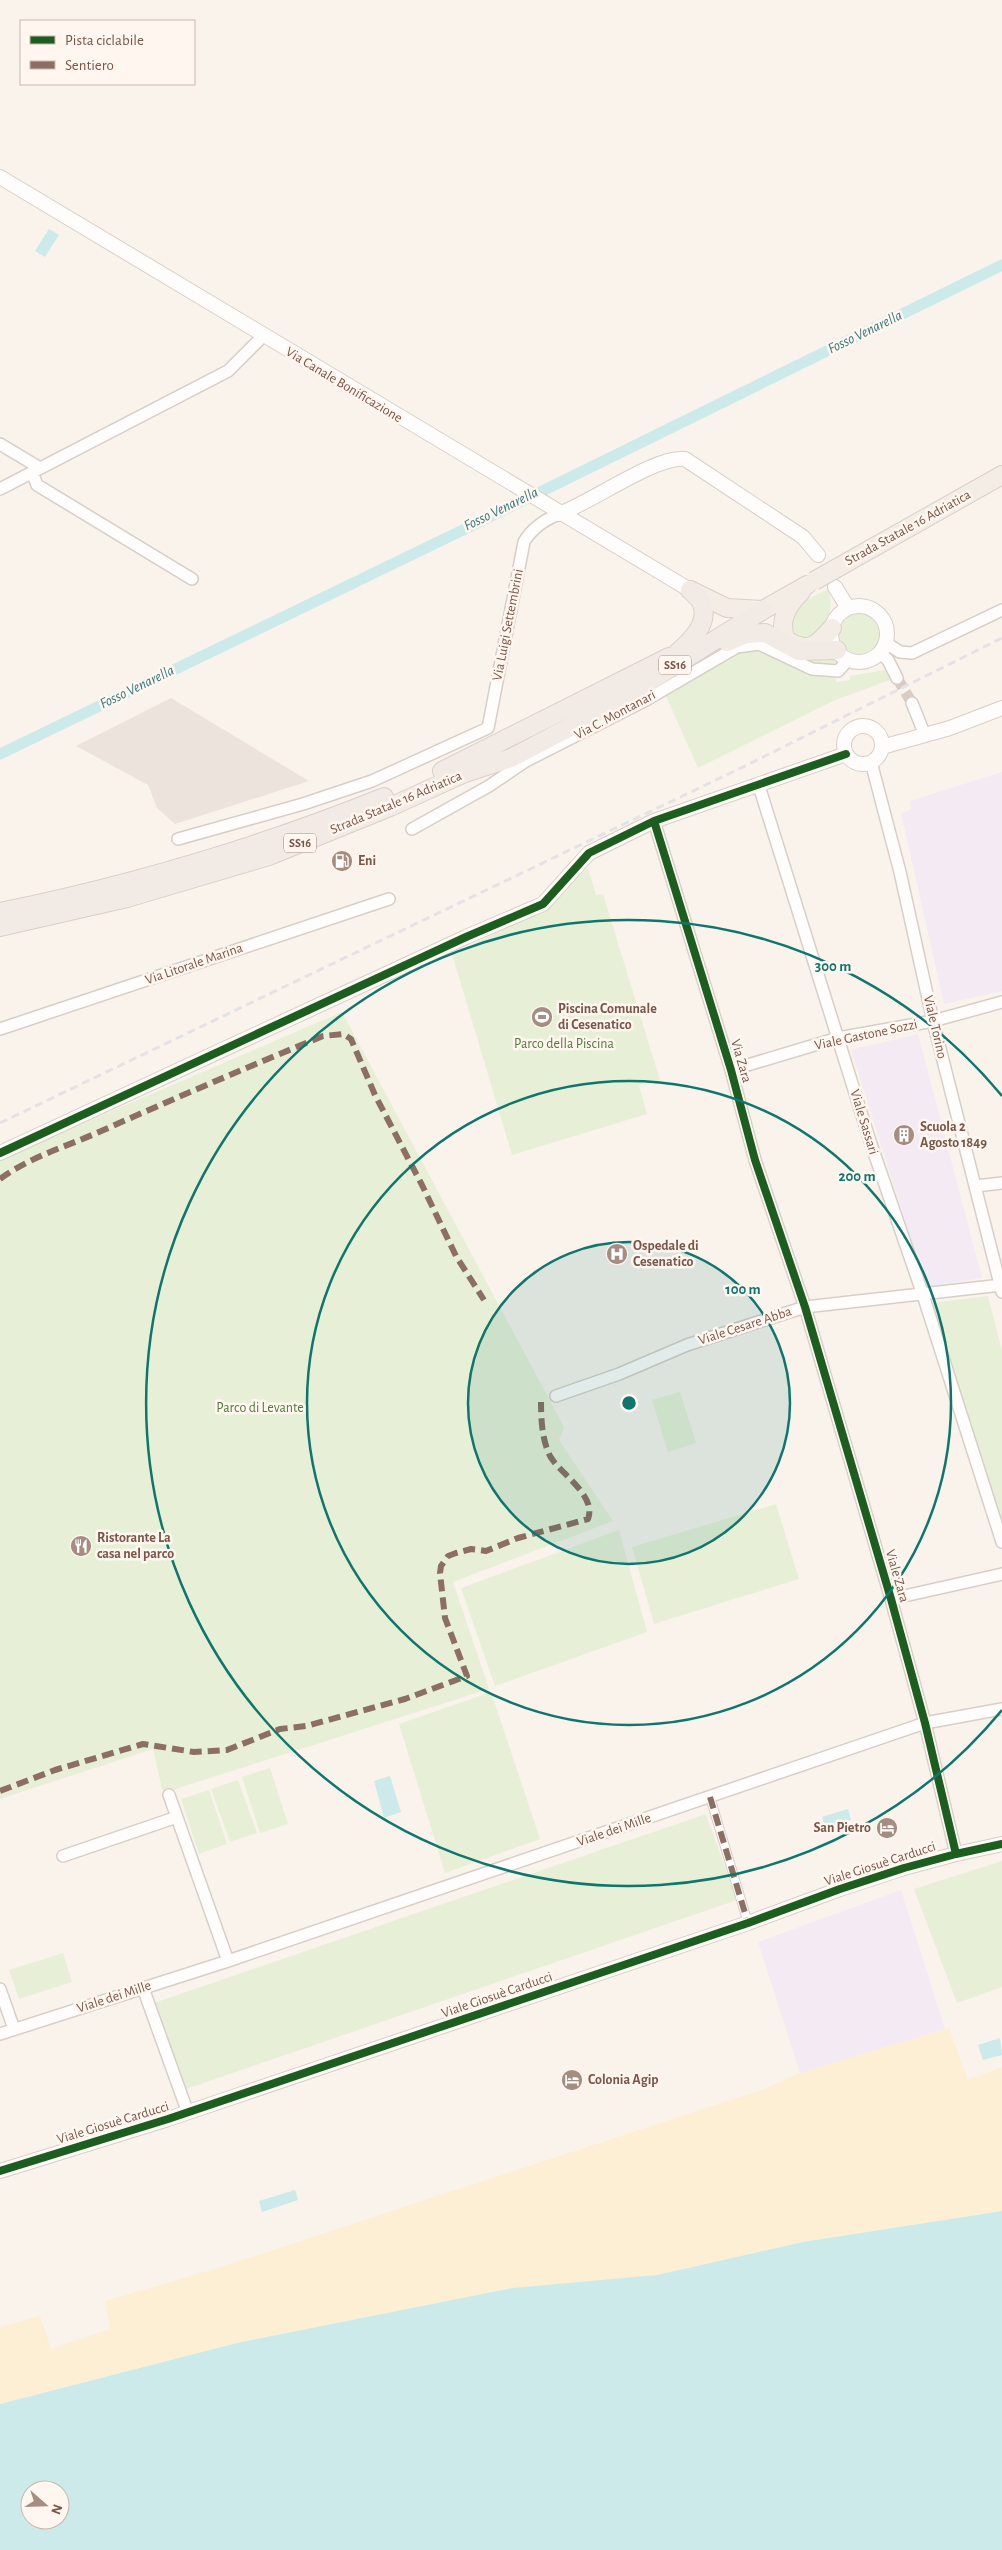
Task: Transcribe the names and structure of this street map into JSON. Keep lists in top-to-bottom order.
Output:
{
  "streets": {
    "highway": ["Strada Statale 16 Adriatica", "SS16"],
    "street": [
      "Via Canale Bonificazione",
      "Via Luigi Settembrini",
      "Via C. Montanari",
      "Via Litorale Marina",
      "Viale Torino",
      "Viale Gastone Sozzi",
      "Via Zara",
      "Viale Sassari",
      "Viale Cesare Abba",
      "Viale Zara",
      "Viale dei Mille",
      "Viale Giosuè Carducci"
    ]
  },
  "crossings": [
    ["Via Canale Bonificazione", "Via Luigi Settembrini"],
    ["Viale Torino", "Viale Gastone Sozzi"],
    ["Viale Torino", "Viale Cesare Abba"],
    ["Viale Gastone Sozzi", "Via Zara"],
    ["Viale Gastone Sozzi", "Viale Sassari"],
    ["Via Zara", "Viale Cesare Abba"],
    ["Via Zara", "Viale Zara"],
    ["Viale Sassari", "Viale Cesare Abba"],
    ["Viale Cesare Abba", "Viale Zara"],
    ["Viale Zara", "Viale dei Mille"],
    ["Viale Zara", "Viale Giosuè Carducci"]
  ],
  "water": ["Fosso Venarella"],
  "parks": ["Parco della Piscina", "Parco di Levante"],
  "places": {
    "fuel station": ["Eni"],
    "sports": ["Piscina Comunale di Cesenatico"],
    "building": ["Scuola 2 Agosto 1849"],
    "hospital": ["Ospedale di Cesenatico"],
    "restaurant": ["Ristorante La casa nel parco"],
    "hotel": ["San Pietro", "Colonia Agip"]
  },
  "legend": ["Pista ciclabile", "Sentiero"],
  "north": "right",
  "rings": ["300 m", "200 m", "100 m"]
}
